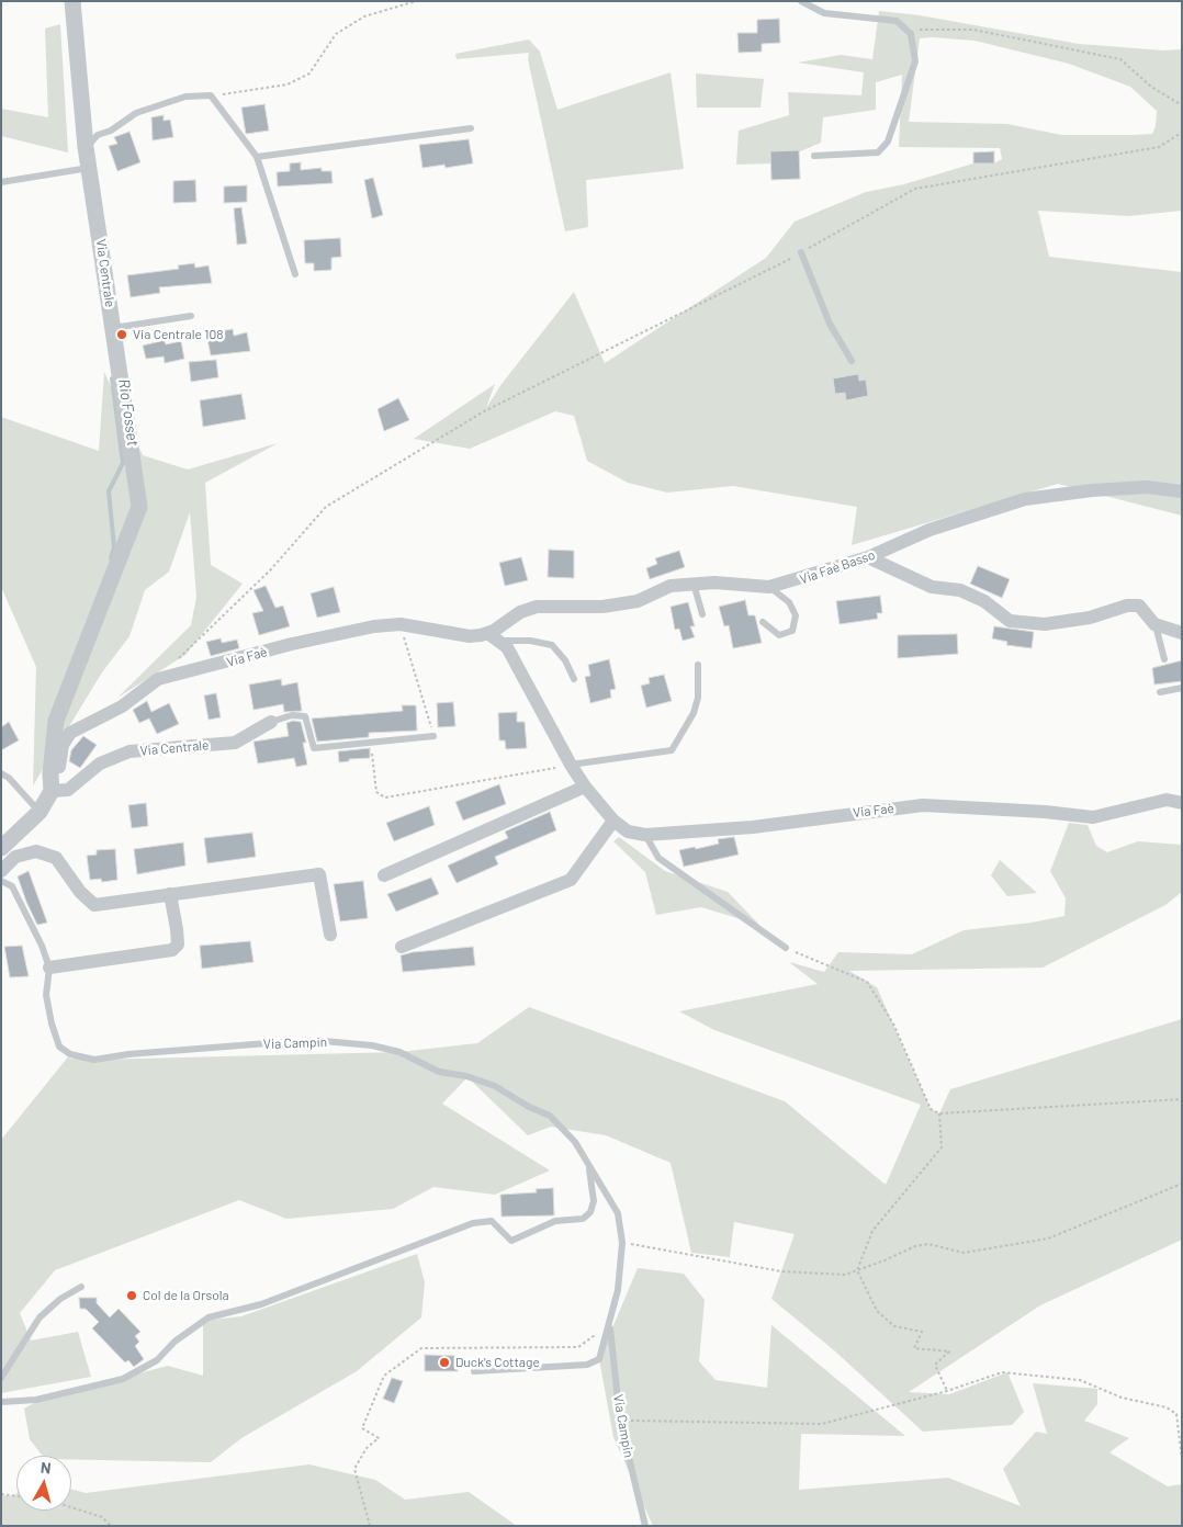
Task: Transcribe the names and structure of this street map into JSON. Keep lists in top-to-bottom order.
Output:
{
  "streets": {
    "street": ["Via Centrale", "Via Faè Basso", "Via Faè"],
    "lane": ["Via Campin"]
  },
  "crossings": [
    ["Via Centrale", "Via Faè"],
    ["Via Faè Basso", "Via Faè"]
  ],
  "water": ["Rio Fosset"],
  "places": ["Via Centrale 108", "Col de la Orsola", "Duck's Cottage"],
  "north": "top"
}
